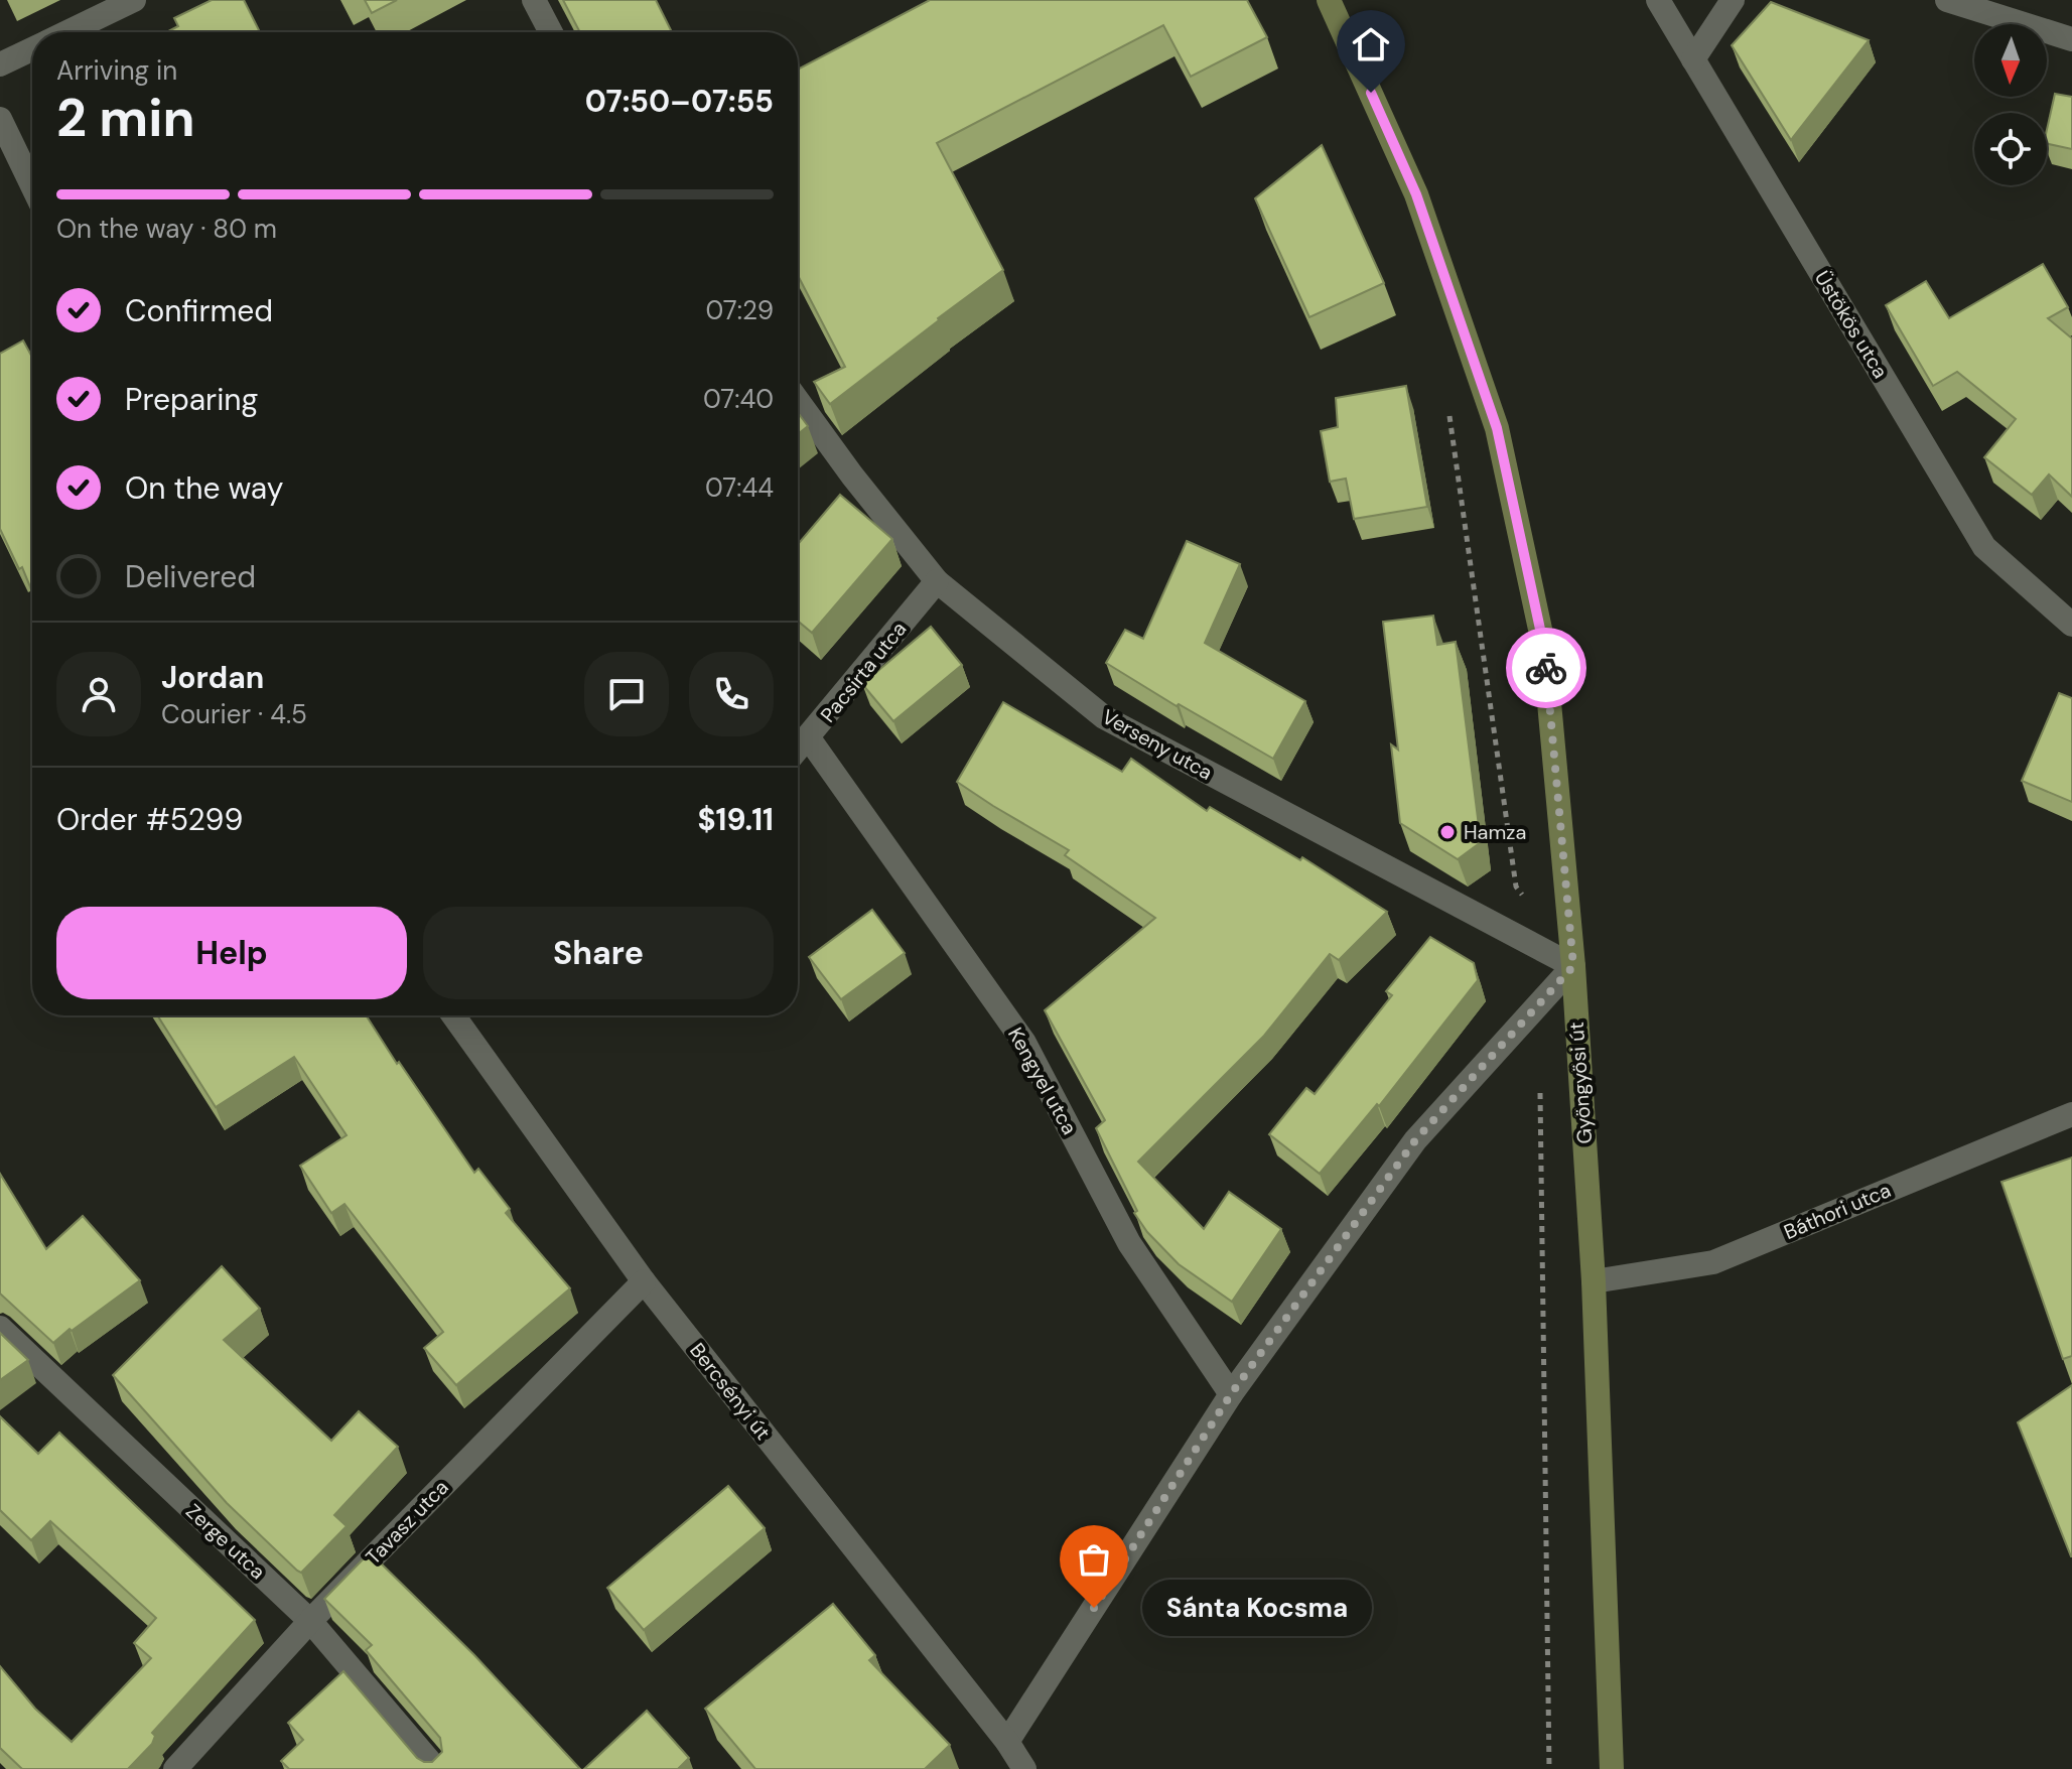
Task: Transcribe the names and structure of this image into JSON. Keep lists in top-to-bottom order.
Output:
{
  "streets": {
    "street": [
      "Üstökös utca",
      "Pacsirta utca",
      "Verseny utca",
      "Kengyel utca",
      "Gyöngyösi út",
      "Báthori utca",
      "Bercsényi út",
      "Tavasz utca",
      "Zerge utca"
    ]
  },
  "crossings": [
    ["Pacsirta utca", "Verseny utca"],
    ["Pacsirta utca", "Kengyel utca"],
    ["Verseny utca", "Gyöngyösi út"],
    ["Gyöngyösi út", "Báthori utca"],
    ["Bercsényi út", "Tavasz utca"],
    ["Tavasz utca", "Zerge utca"]
  ],
  "places": ["Hamza", "Sánta Kocsma"],
  "north": "bottom",
  "page": {
    "heading": ["2 min", "Arriving in", "07:50–07:55"],
    "panel": [
      "Jordan",
      "Courier · 4.5",
      "Order #5299",
      "$19.11"
    ],
    "bar": "On the way · 80 m",
    "list": [
      ["Confirmed", "07:29"],
      ["Preparing", "07:40"],
      ["On the way", "07:44"],
      "Delivered"
    ],
    "buttons": ["Help", "Share"],
    "bubble": "Sánta Kocsma"
  }
}
